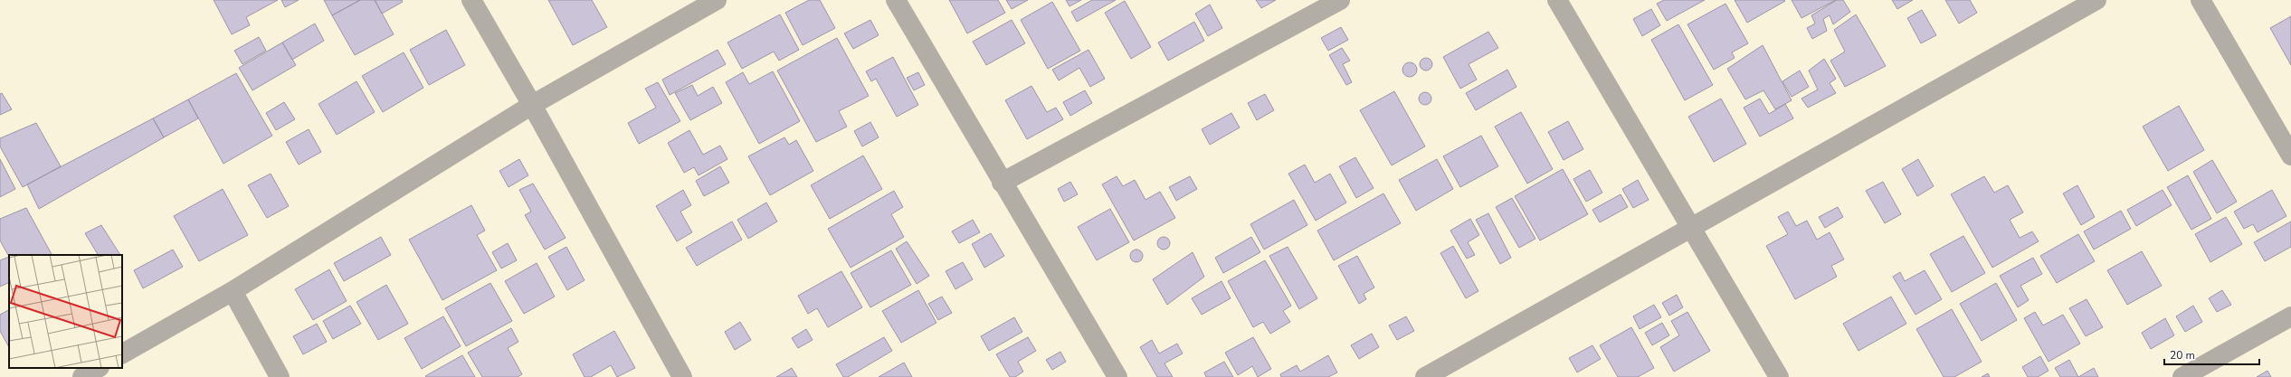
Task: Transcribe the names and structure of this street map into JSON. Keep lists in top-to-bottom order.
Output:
{
  "scale_bar": "20 m"
}
